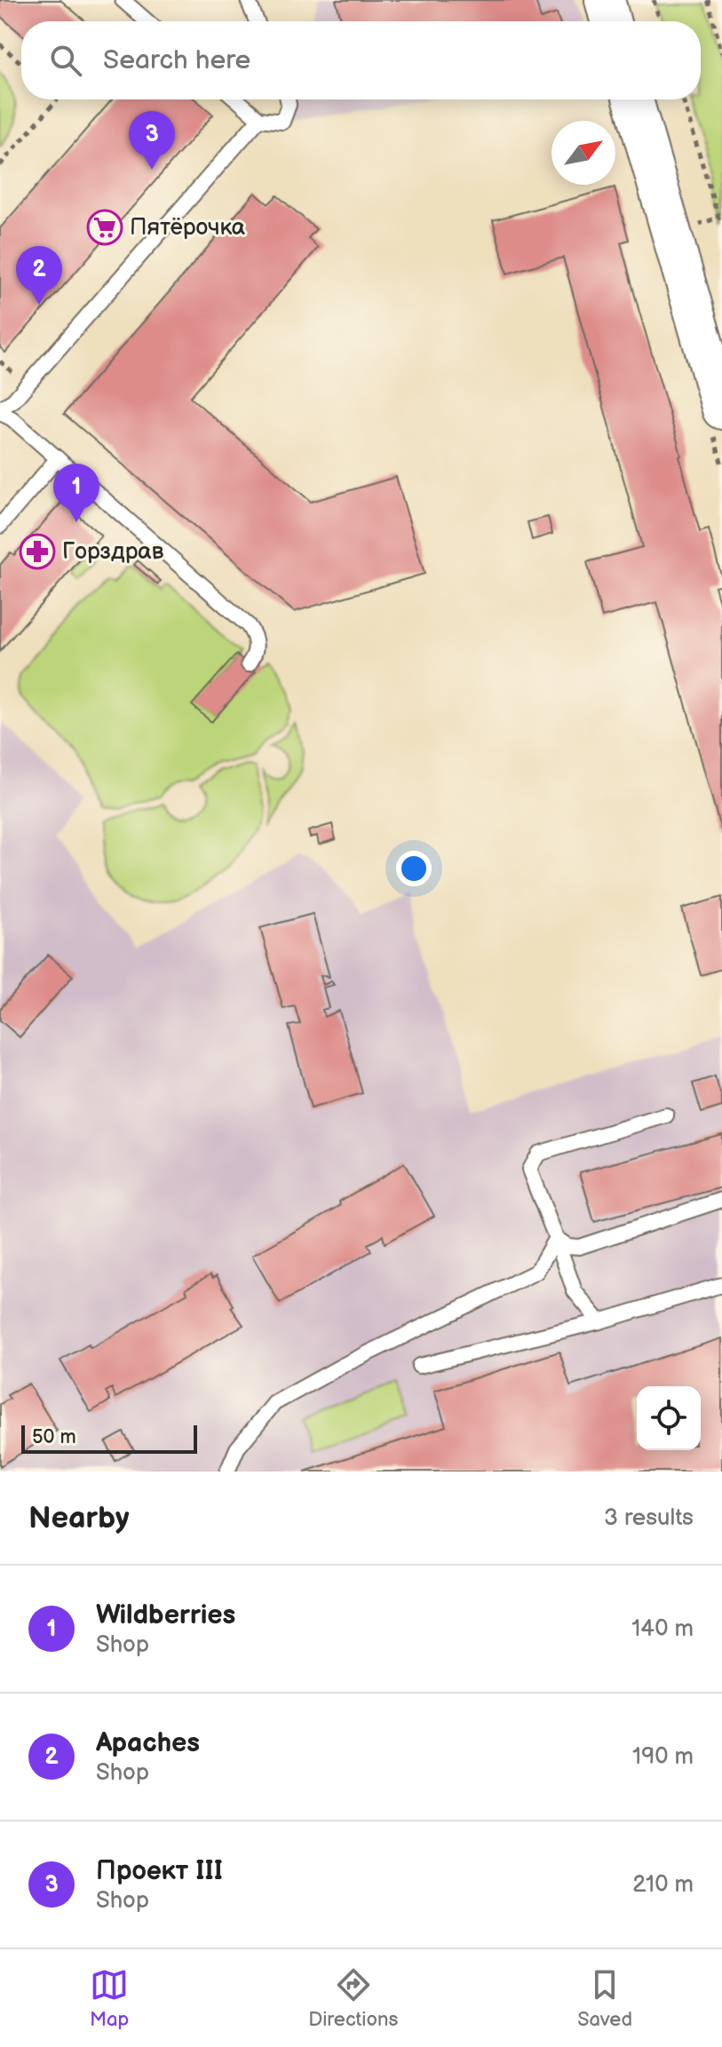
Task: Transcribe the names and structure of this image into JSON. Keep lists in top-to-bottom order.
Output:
{
  "places": {
    "supermarket": ["Пятёрочка"],
    "pharmacy": ["Горздрав"]
  },
  "scale_bar": "50 m",
  "north": "top right",
  "page": {
    "search": "Search here",
    "pins": ["3", "2", "1"],
    "scale": "50 m",
    "heading": ["Nearby", "3 results"],
    "list": [
      {
        "mark": "1",
        "name": "Wildberries",
        "note": "Shop",
        "value": "140 m"
      },
      {
        "mark": "2",
        "name": "Apaches",
        "note": "Shop",
        "value": "190 m"
      },
      {
        "mark": "3",
        "name": "Проект III",
        "note": "Shop",
        "value": "210 m"
      }
    ],
    "nav": ["Map", "Directions", "Saved"]
  }
}
